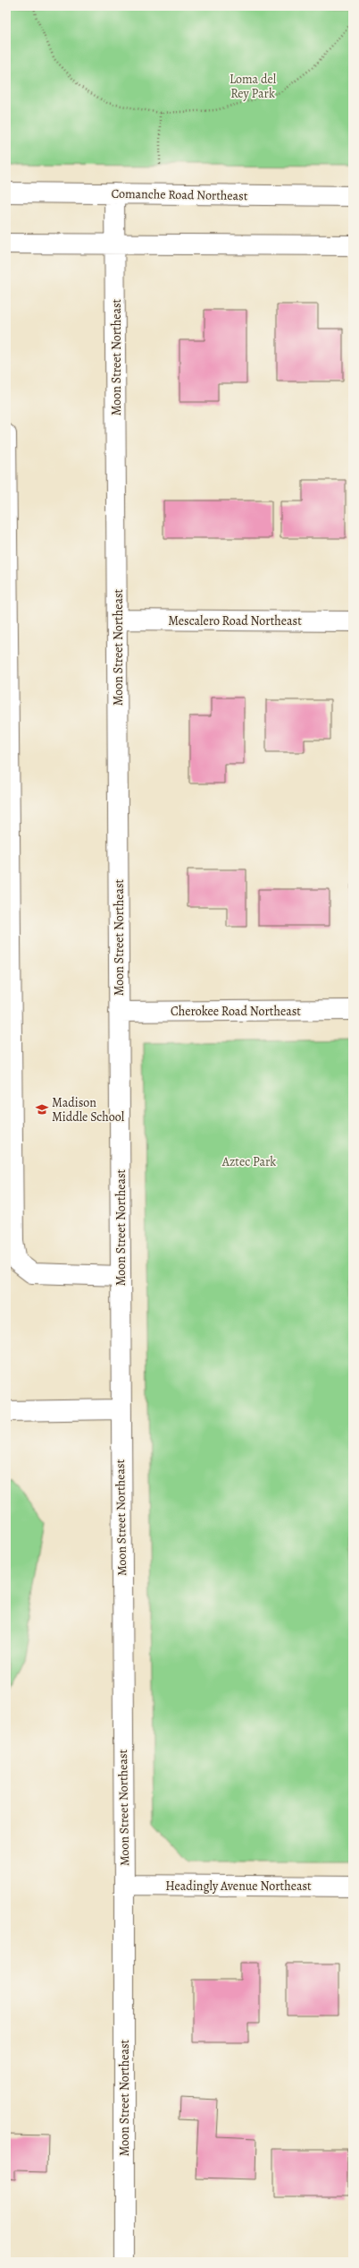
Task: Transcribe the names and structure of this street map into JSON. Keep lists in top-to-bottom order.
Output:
{
  "streets": {
    "street": [
      "Comanche Road Northeast",
      "Moon Street Northeast",
      "Mescalero Road Northeast",
      "Cherokee Road Northeast",
      "Headingly Avenue Northeast"
    ]
  },
  "crossings": [
    ["Comanche Road Northeast", "Moon Street Northeast"],
    ["Moon Street Northeast", "Mescalero Road Northeast"],
    ["Moon Street Northeast", "Cherokee Road Northeast"],
    ["Moon Street Northeast", "Headingly Avenue Northeast"]
  ],
  "parks": ["Loma del Rey Park", "Aztec Park"],
  "places": {
    "school or university": ["Madison Middle School"]
  }
}
